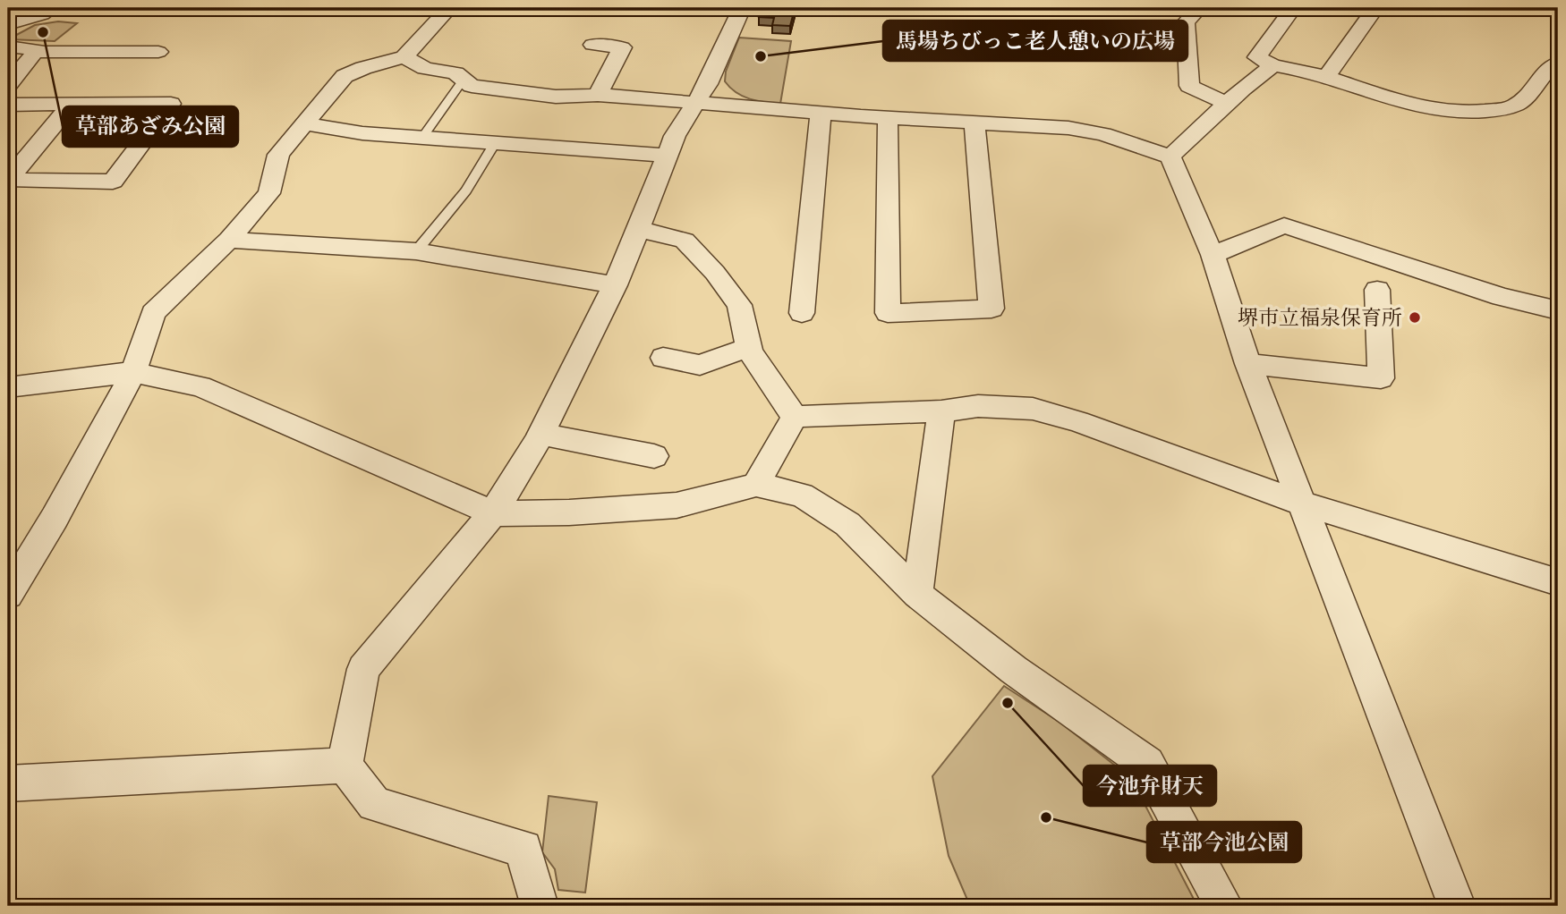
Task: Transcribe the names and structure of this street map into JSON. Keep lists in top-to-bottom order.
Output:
{
  "places": [
    "草部あざみ公園",
    "馬場ちびっこ老人憩いの広場",
    "堺市立福泉保育所",
    "今池弁財天",
    "草部今池公園"
  ]
}
